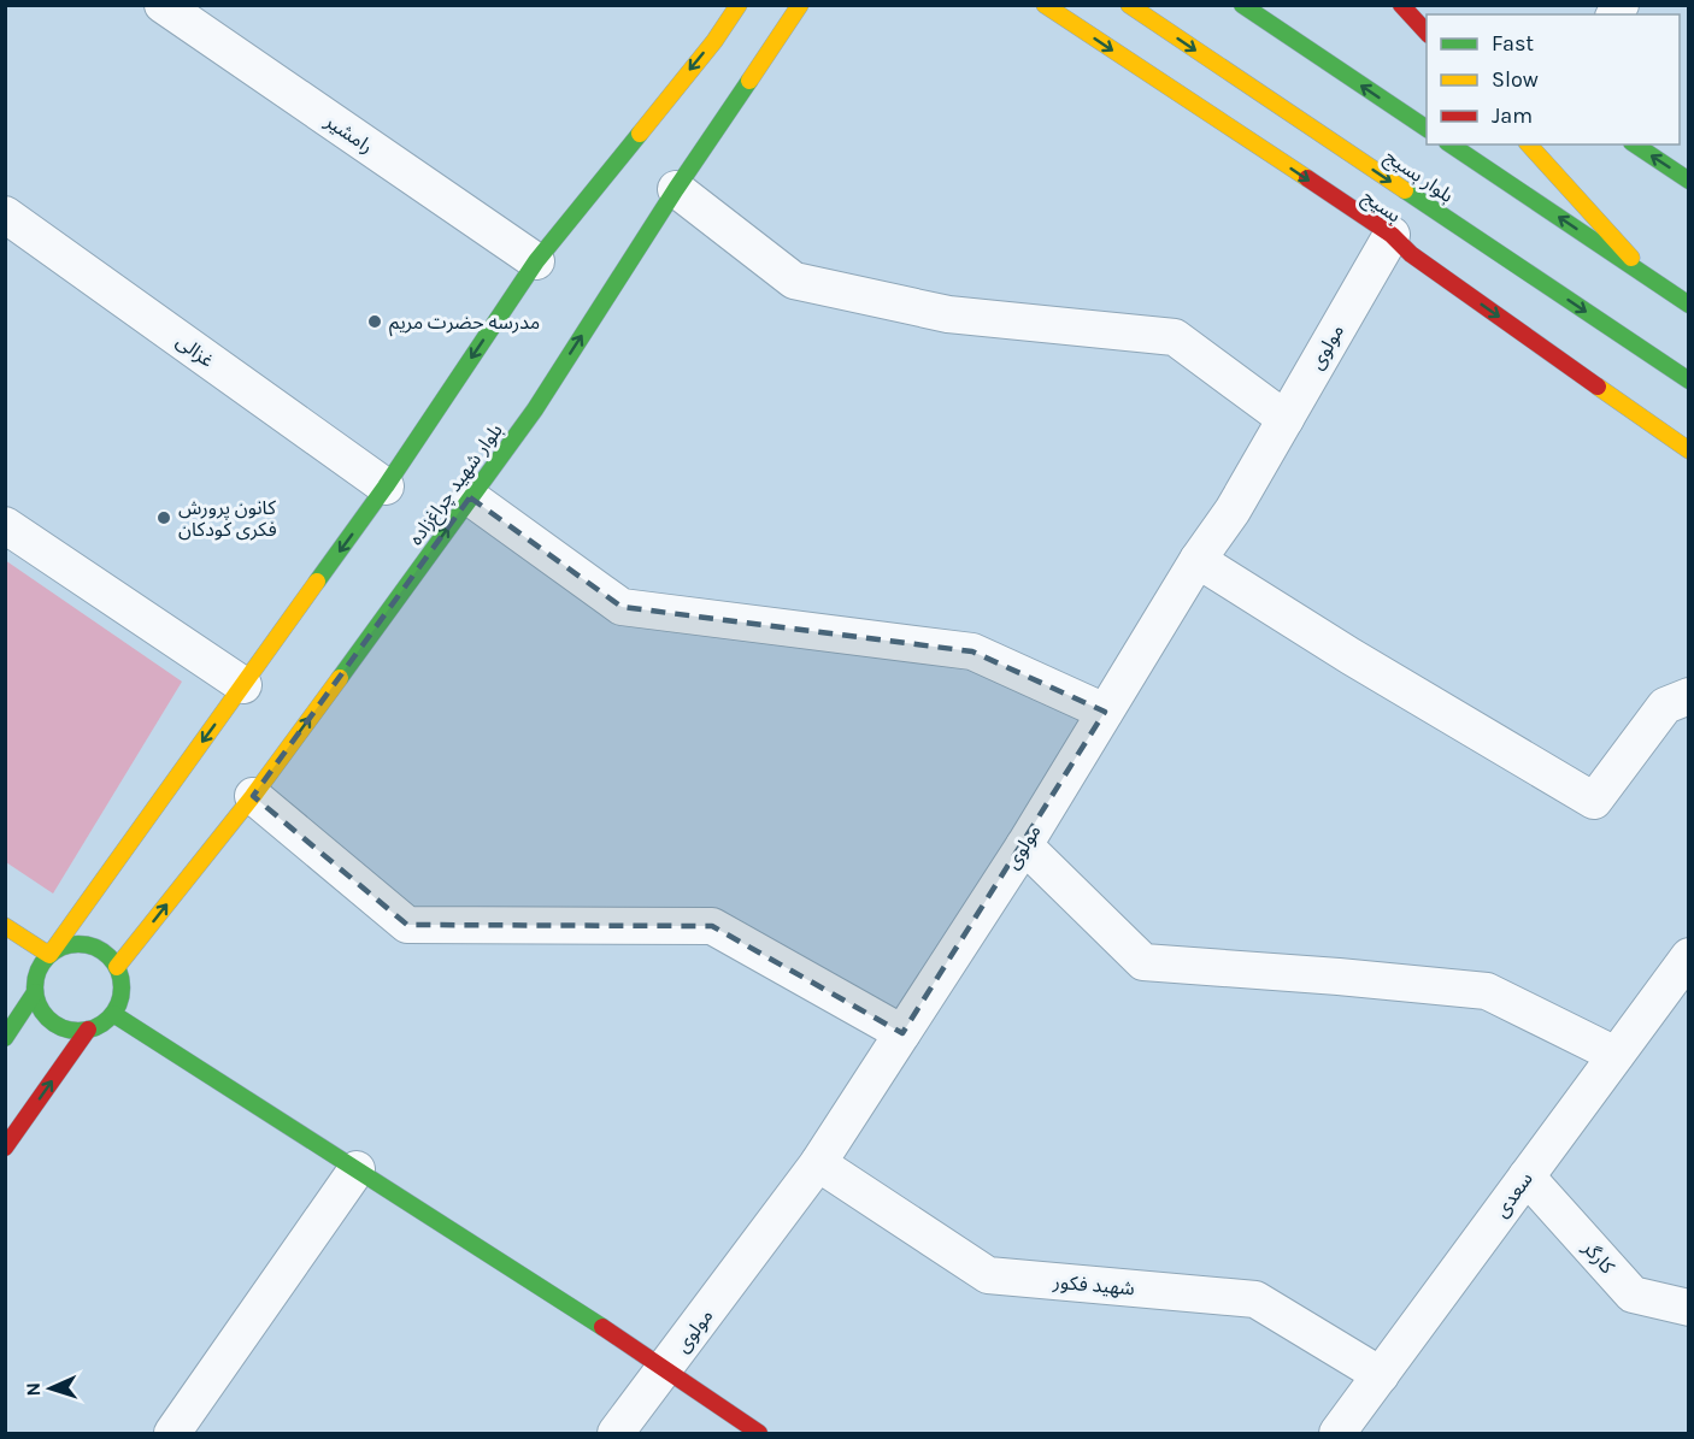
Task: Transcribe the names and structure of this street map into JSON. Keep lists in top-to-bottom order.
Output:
{
  "streets": {
    "main road": ["بلوار بسیج", "بسیج", "بلوار شهید چراغ‌زاده"],
    "street": [
      "رامشیر",
      "مولوی",
      "غزالی",
      "سعدی",
      "کارگر",
      "شهید فکور"
    ]
  },
  "crossings": [
    ["بسیج", "مولوی"],
    ["مولوی", "شهید فکور"],
    ["سعدی", "کارگر"],
    ["سعدی", "شهید فکور"]
  ],
  "places": ["مدرسه حضرت مریم", "کانون پرورش فکری کودکان"],
  "legend": ["Fast", "Slow", "Jam"],
  "north": "left"
}
